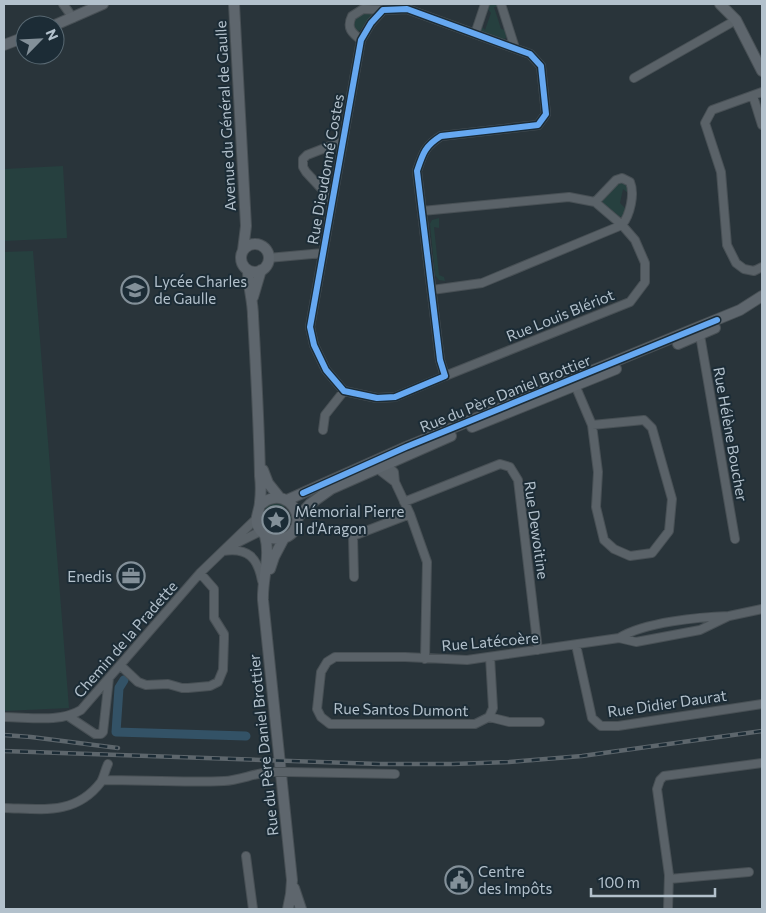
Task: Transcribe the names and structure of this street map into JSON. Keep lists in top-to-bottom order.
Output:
{
  "streets": {
    "main road": ["Avenue du Général de Gaulle", "Rue du Père Daniel Brottier"],
    "street": [
      "Rue Dieudonné Costes",
      "Rue Louis Blériot",
      "Rue Hélène Boucher",
      "Rue Dewoitine",
      "Chemin de la Pradette",
      "Rue Latécoère",
      "Rue Didier Daurat",
      "Rue Santos Dumont"
    ]
  },
  "crossings": [
    ["Avenue du Général de Gaulle", "Rue Dieudonné Costes"],
    ["Rue du Père Daniel Brottier", "Rue Hélène Boucher"],
    ["Rue du Père Daniel Brottier", "Chemin de la Pradette"],
    ["Rue du Père Daniel Brottier", "Rue Latécoère"],
    ["Rue Dewoitine", "Rue Latécoère"],
    ["Rue Latécoère", "Rue Didier Daurat"],
    ["Rue Latécoère", "Rue Santos Dumont"]
  ],
  "places": {
    "school or university": ["Lycée Charles de Gaulle"],
    "place": ["Mémorial Pierre II d'Aragon"],
    "office": ["Enedis"],
    "public building": ["Centre des Impôts"]
  },
  "scale_bar": "100 m",
  "north": "top right"
}
